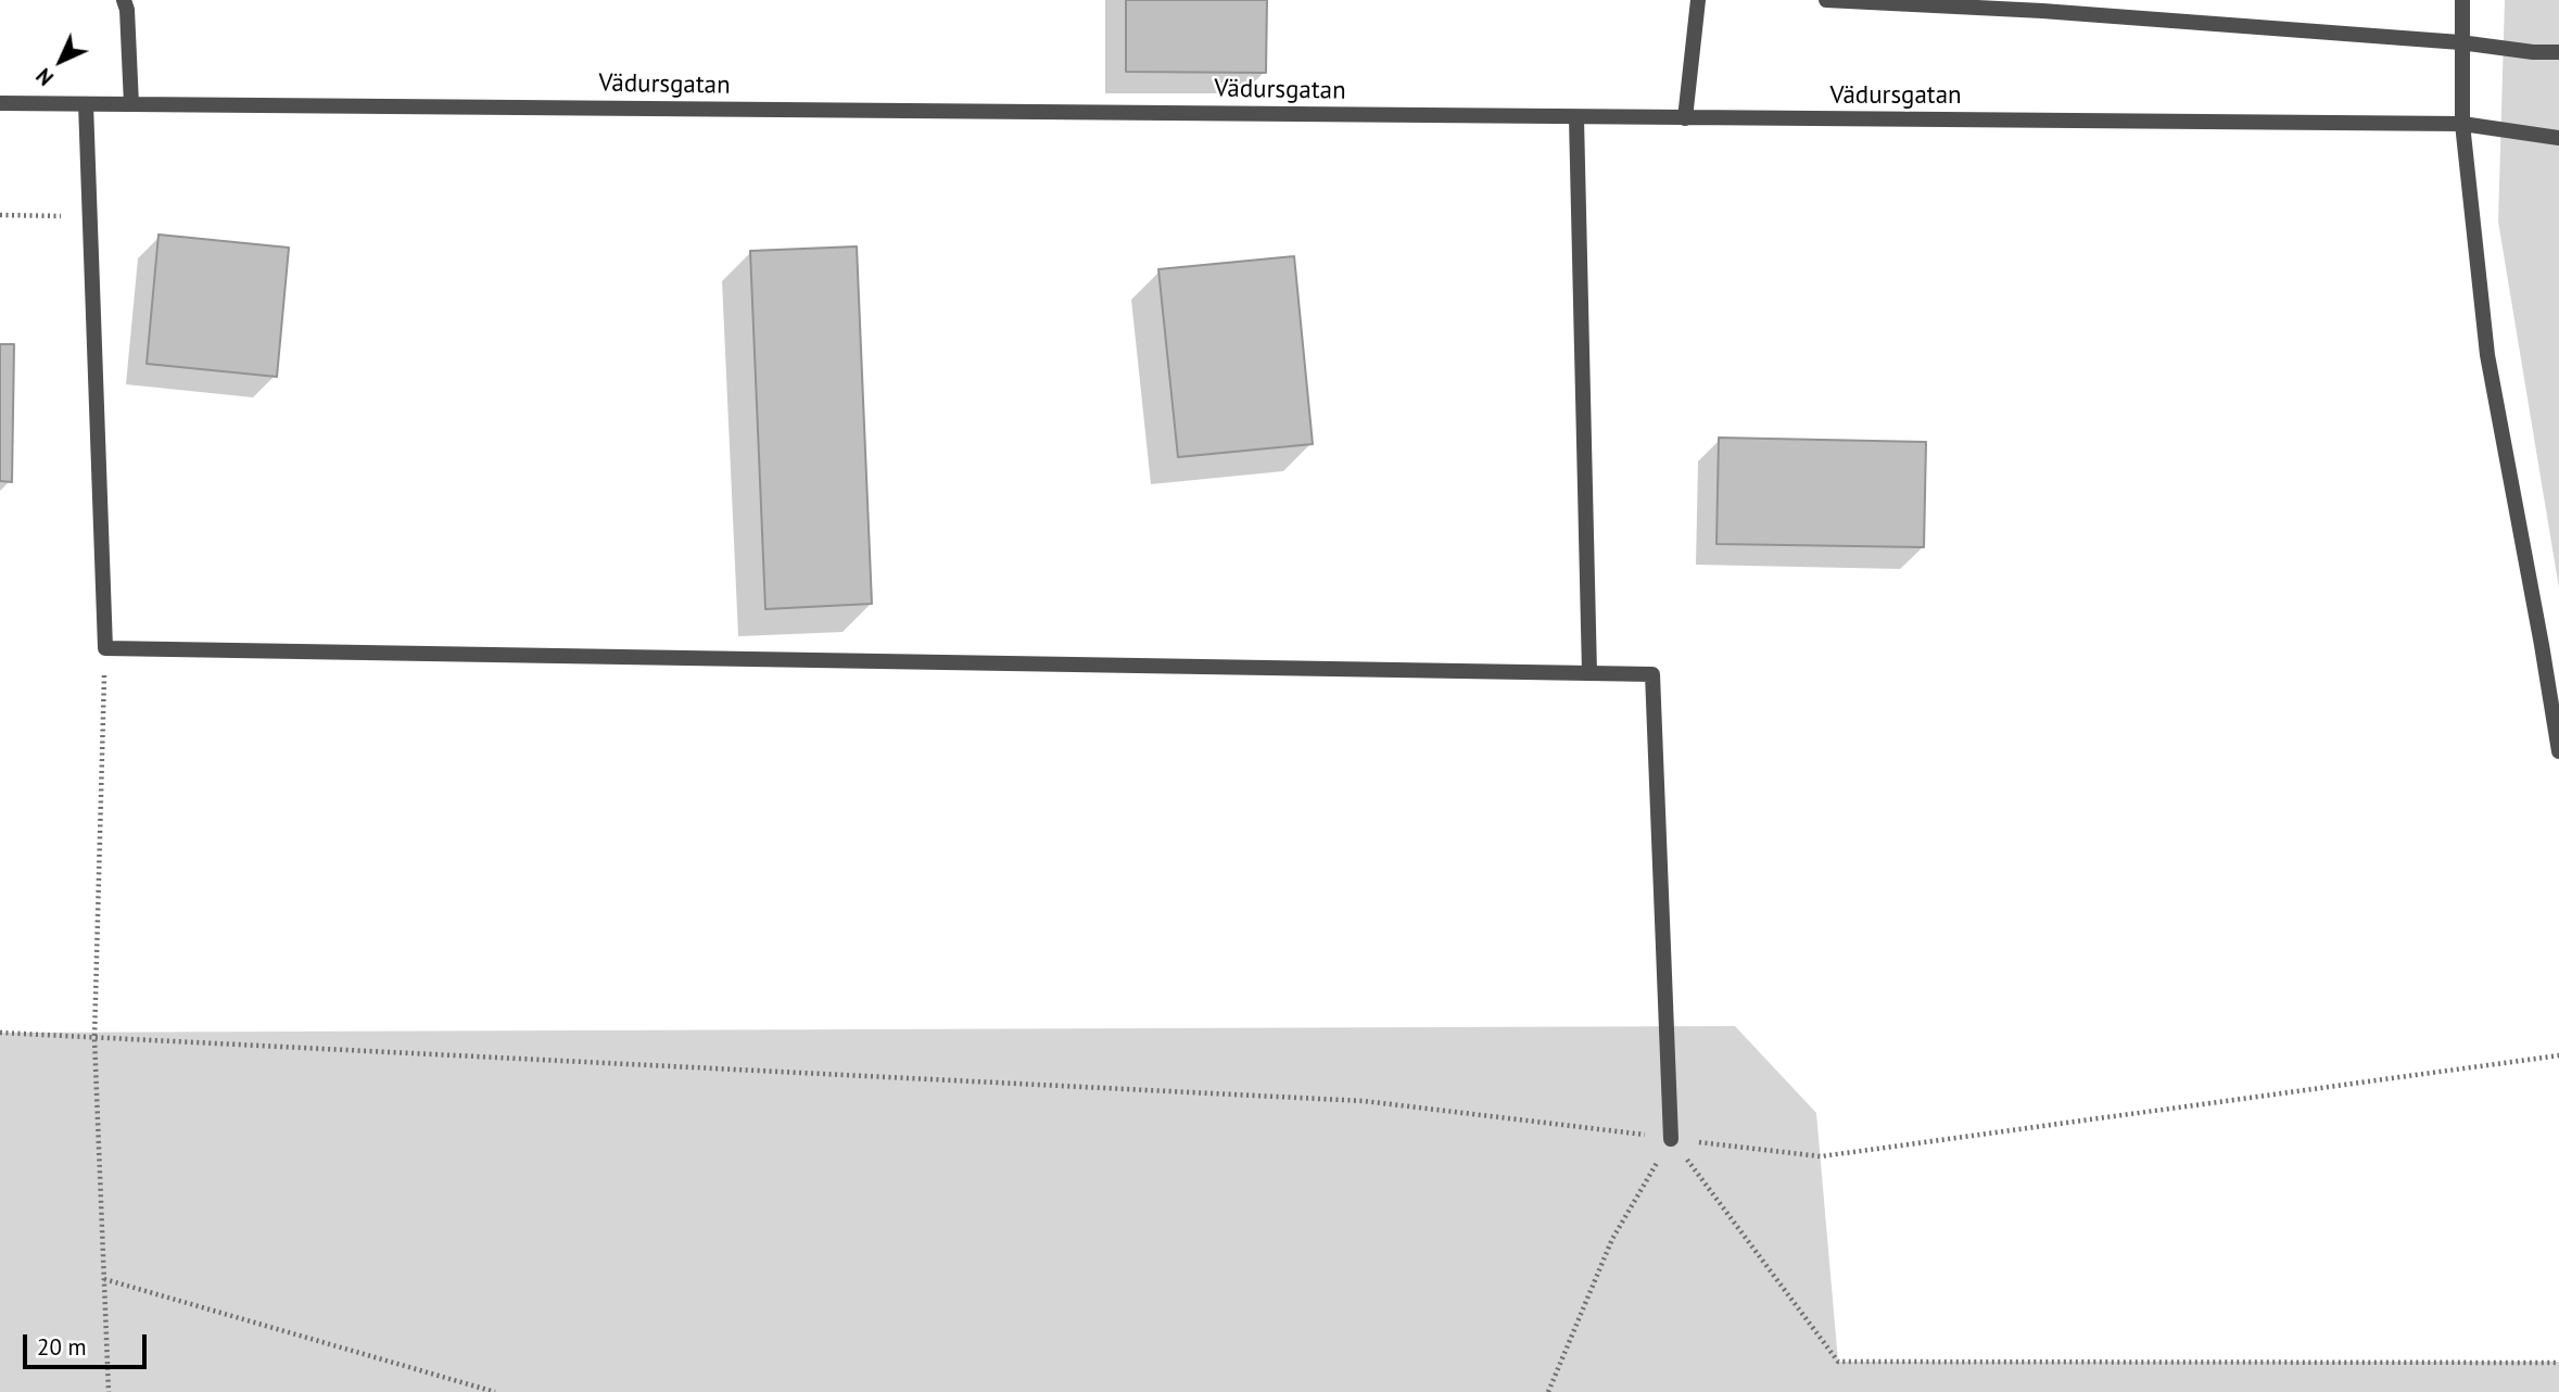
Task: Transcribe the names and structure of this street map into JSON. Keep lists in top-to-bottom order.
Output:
{
  "streets": {
    "street": ["Vädursgatan"]
  },
  "scale_bar": "20 m",
  "north": "bottom left"
}
